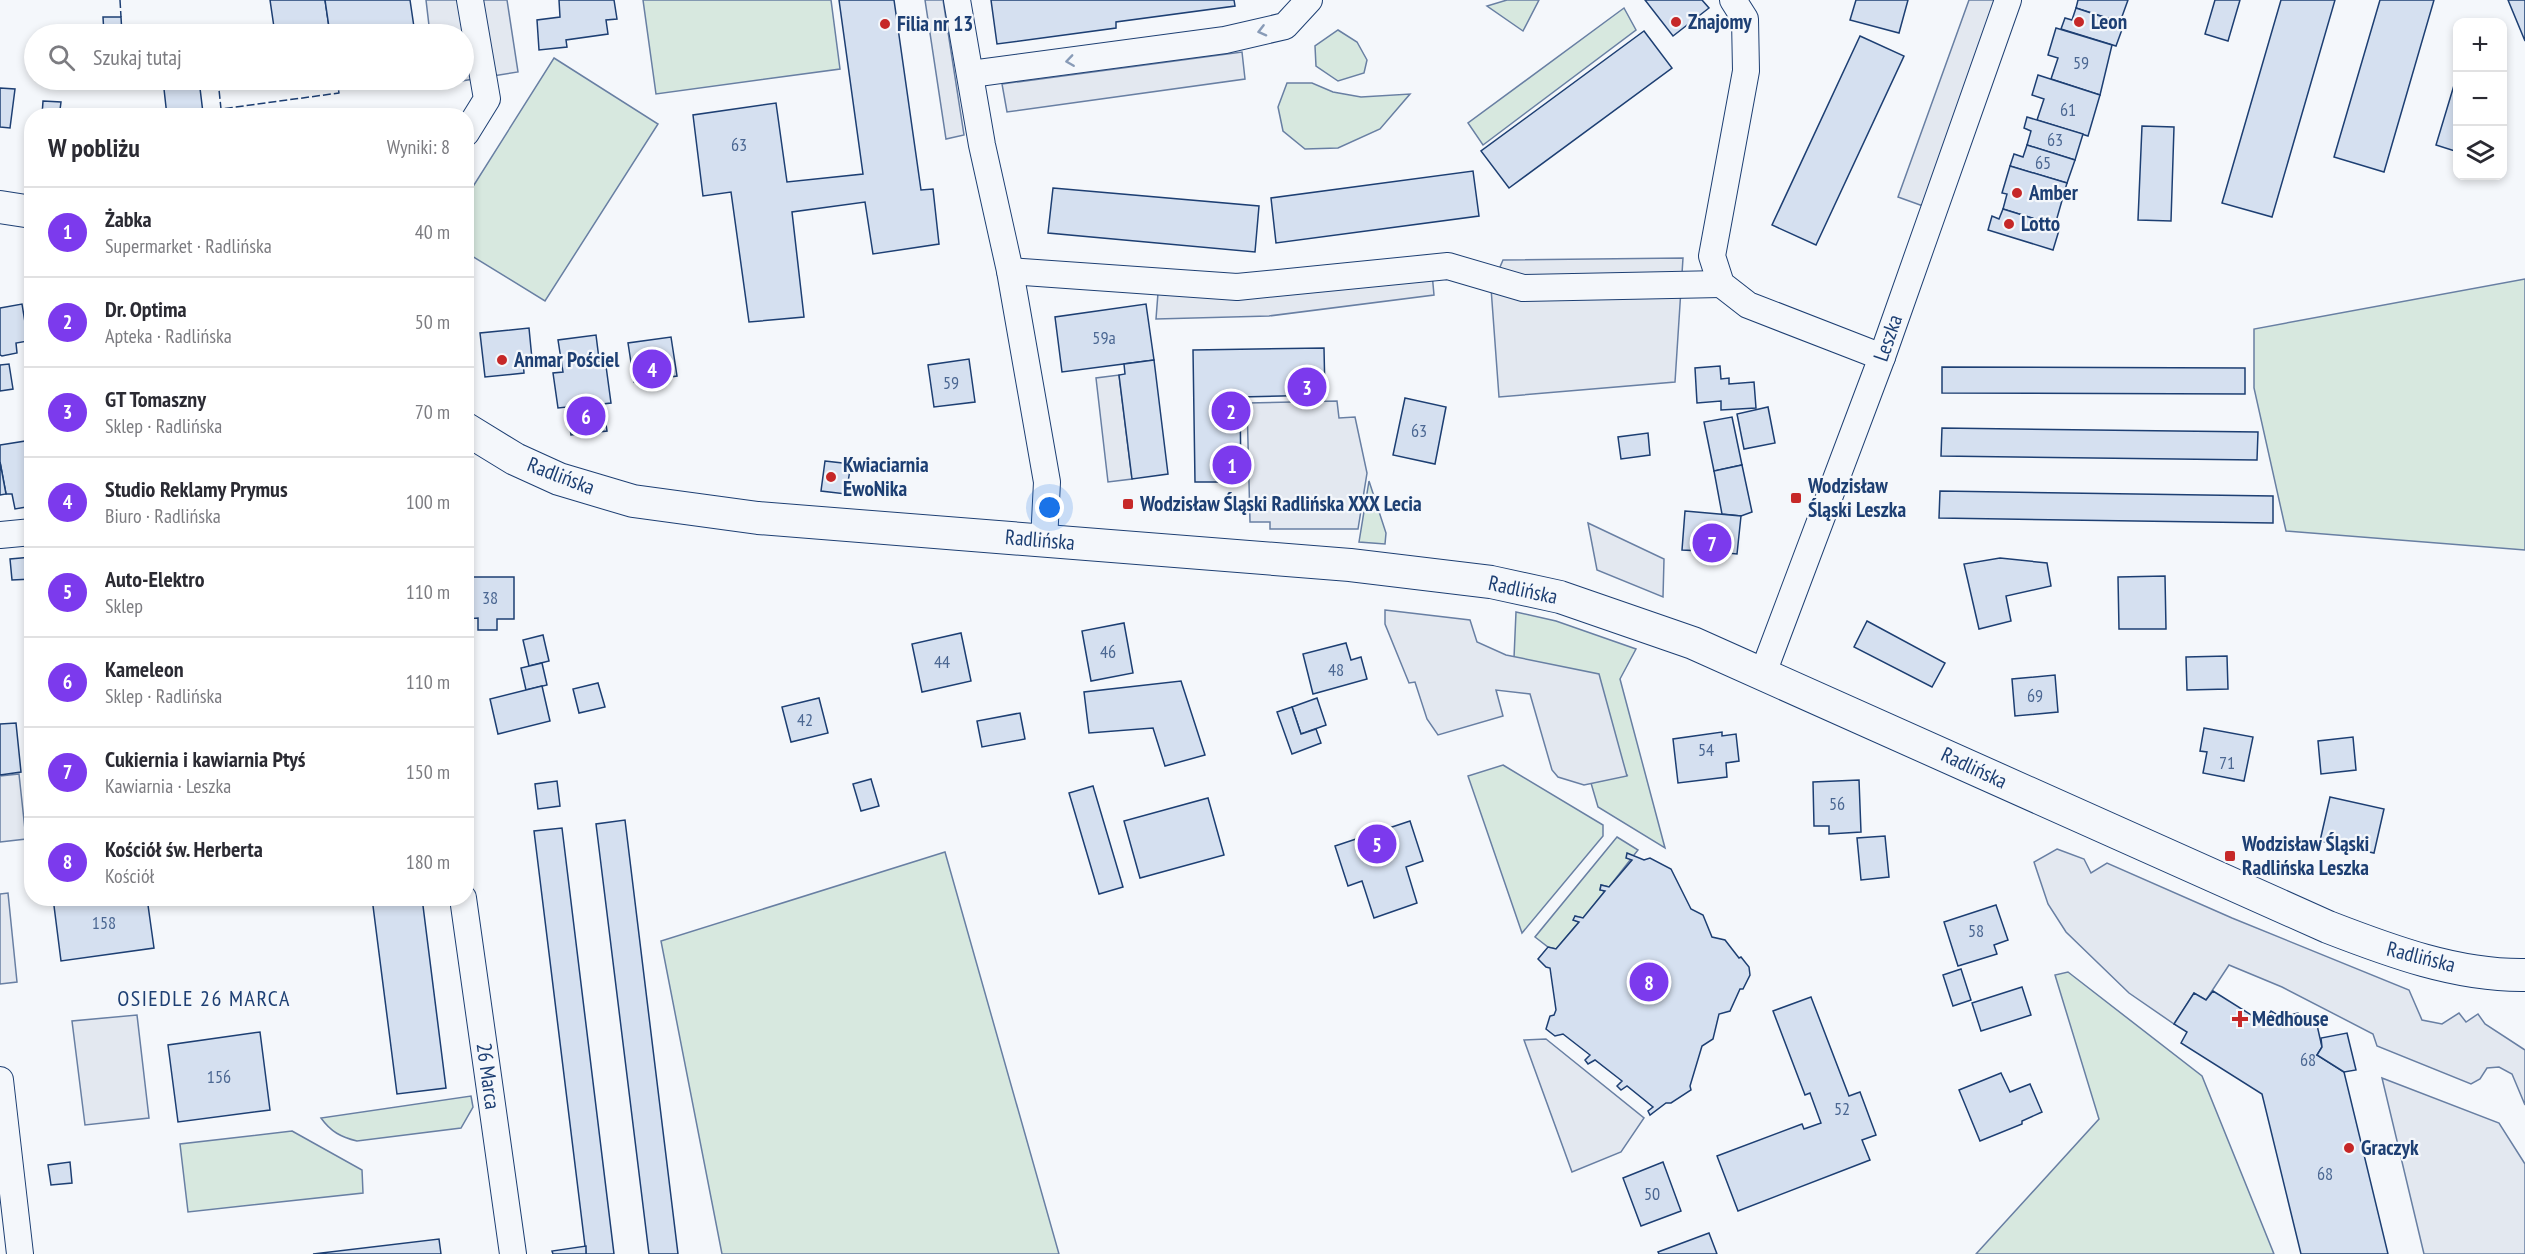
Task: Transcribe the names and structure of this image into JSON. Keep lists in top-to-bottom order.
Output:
{
  "streets": {
    "street": ["Leszka", "Radlińska", "26 Marca"]
  },
  "crossings": [
    ["Leszka", "Radlińska"]
  ],
  "districts": ["OSIEDLE 26 MARCA"],
  "places": {
    "other": [
      "Znajomy",
      "Leon",
      "Filia nr 13",
      "Amber",
      "Lotto",
      "Anmar Pościel",
      "Kwiaciarnia EwoNika",
      "Graczyk"
    ],
    "transit": ["Wodzisław Śląski Leszka", "Wodzisław Śląski Radlińska XXX Lecia", "Wodzisław Śląski Radlińska Leszka"],
    "health": ["Medhouse"]
  },
  "house_numbers": [
    "59",
    "61",
    "63",
    "63",
    "65",
    "59a",
    "59",
    "63",
    "38",
    "46",
    "44",
    "48",
    "69",
    "42",
    "54",
    "71",
    "56",
    "158",
    "58",
    "68",
    "156",
    "52",
    "68",
    "50"
  ],
  "page": {
    "map_buttons": ["+", "−"],
    "search": "Szukaj tutaj",
    "heading": ["W pobliżu", "Wyniki: 8"],
    "list": [
      {
        "mark": "1",
        "name": "Żabka",
        "note": "Supermarket · Radlińska",
        "value": "40 m"
      },
      {
        "mark": "2",
        "name": "Dr. Optima",
        "note": "Apteka · Radlińska",
        "value": "50 m"
      },
      {
        "mark": "3",
        "name": "GT Tomaszny",
        "note": "Sklep · Radlińska",
        "value": "70 m"
      },
      {
        "mark": "4",
        "name": "Studio Reklamy Prymus",
        "note": "Biuro · Radlińska",
        "value": "100 m"
      },
      {
        "mark": "5",
        "name": "Auto-Elektro",
        "note": "Sklep",
        "value": "110 m"
      },
      {
        "mark": "6",
        "name": "Kameleon",
        "note": "Sklep · Radlińska",
        "value": "110 m"
      },
      {
        "mark": "7",
        "name": "Cukiernia i kawiarnia Ptyś",
        "note": "Kawiarnia · Leszka",
        "value": "150 m"
      },
      {
        "mark": "8",
        "name": "Kościół św. Herberta",
        "note": "Kościół",
        "value": "180 m"
      }
    ],
    "pins": [
      "4",
      "3",
      "2",
      "6",
      "1",
      "7",
      "5",
      "8"
    ]
  }
}
